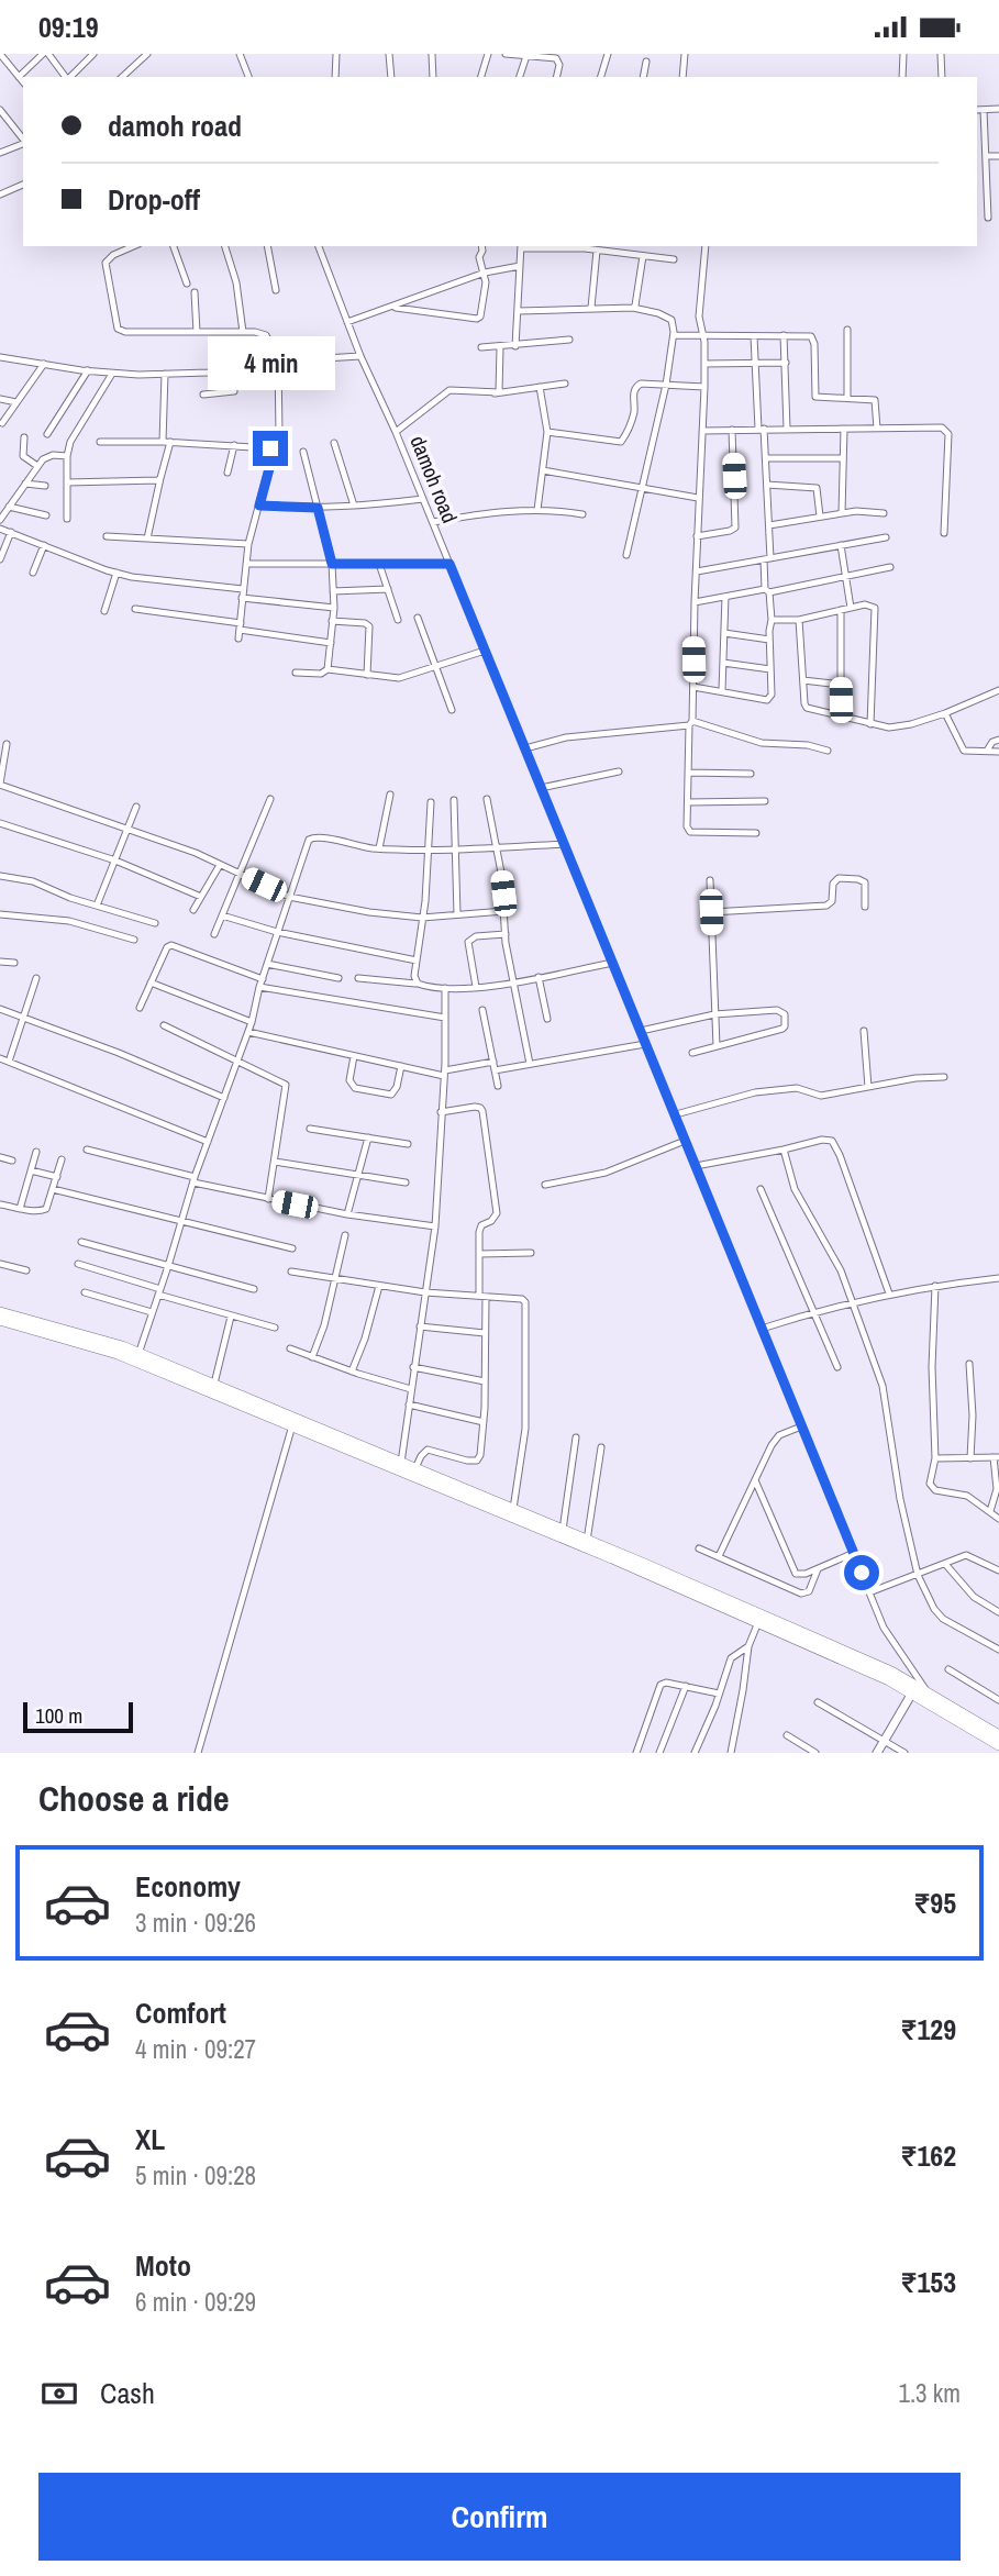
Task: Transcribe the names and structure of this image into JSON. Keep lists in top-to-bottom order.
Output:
{
  "streets": {
    "street": ["damoh road"]
  },
  "scale_bar": "100 m",
  "page": {
    "status": "09:19",
    "banner": ["damoh road", "Drop-off"],
    "bubble": "4 min",
    "scale": "100 m",
    "heading": "Choose a ride",
    "list": [
      {
        "name": "Economy",
        "note": "3 min · 09:26",
        "value": "₹95"
      },
      {
        "name": "Comfort",
        "note": "4 min · 09:27",
        "value": "₹129"
      },
      {
        "name": "XL",
        "note": "5 min · 09:28",
        "value": "₹162"
      },
      {
        "name": "Moto",
        "note": "6 min · 09:29",
        "value": "₹153"
      }
    ],
    "pay": ["Cash", "1.3 km"],
    "buttons": "Confirm"
  }
}
